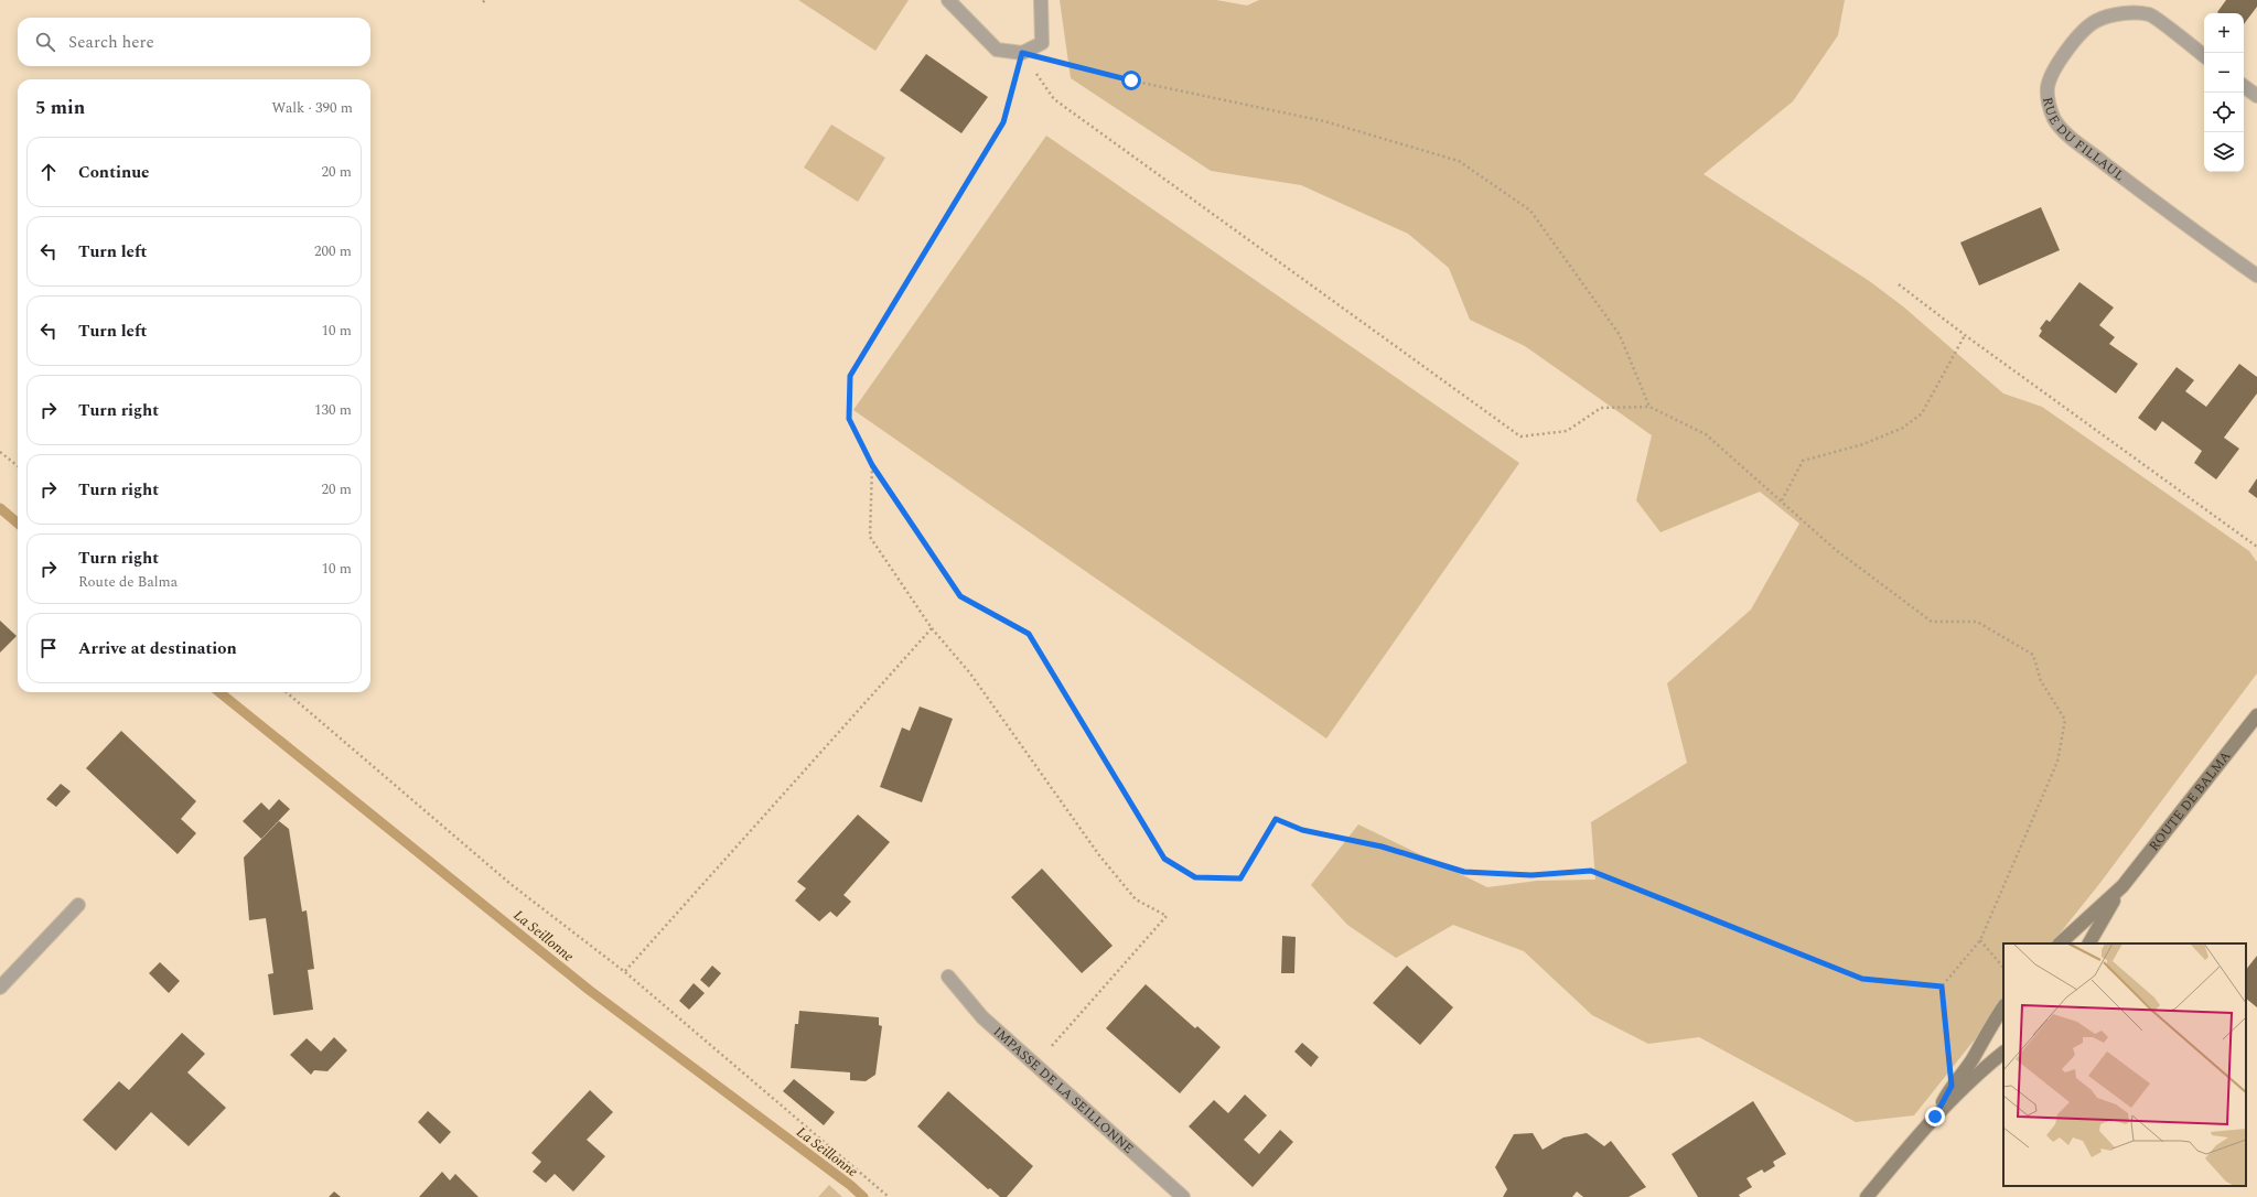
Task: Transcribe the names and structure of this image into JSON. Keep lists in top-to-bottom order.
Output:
{
  "streets": {
    "street": ["RUE DU FILLAUL", "ROUTE DE BALMA", "IMPASSE DE LA SEILLONNE"]
  },
  "water": ["La Seillonne"],
  "page": {
    "map_buttons": ["+", "−"],
    "search": "Search here",
    "heading": ["5 min", "Walk · 390 m"],
    "list": [
      ["Continue", "20 m"],
      ["Turn left", "200 m"],
      ["Turn left", "10 m"],
      ["Turn right", "130 m"],
      ["Turn right", "20 m"],
      ["Turn right", "Route de Balma", "10 m"],
      "Arrive at destination"
    ]
  }
}
